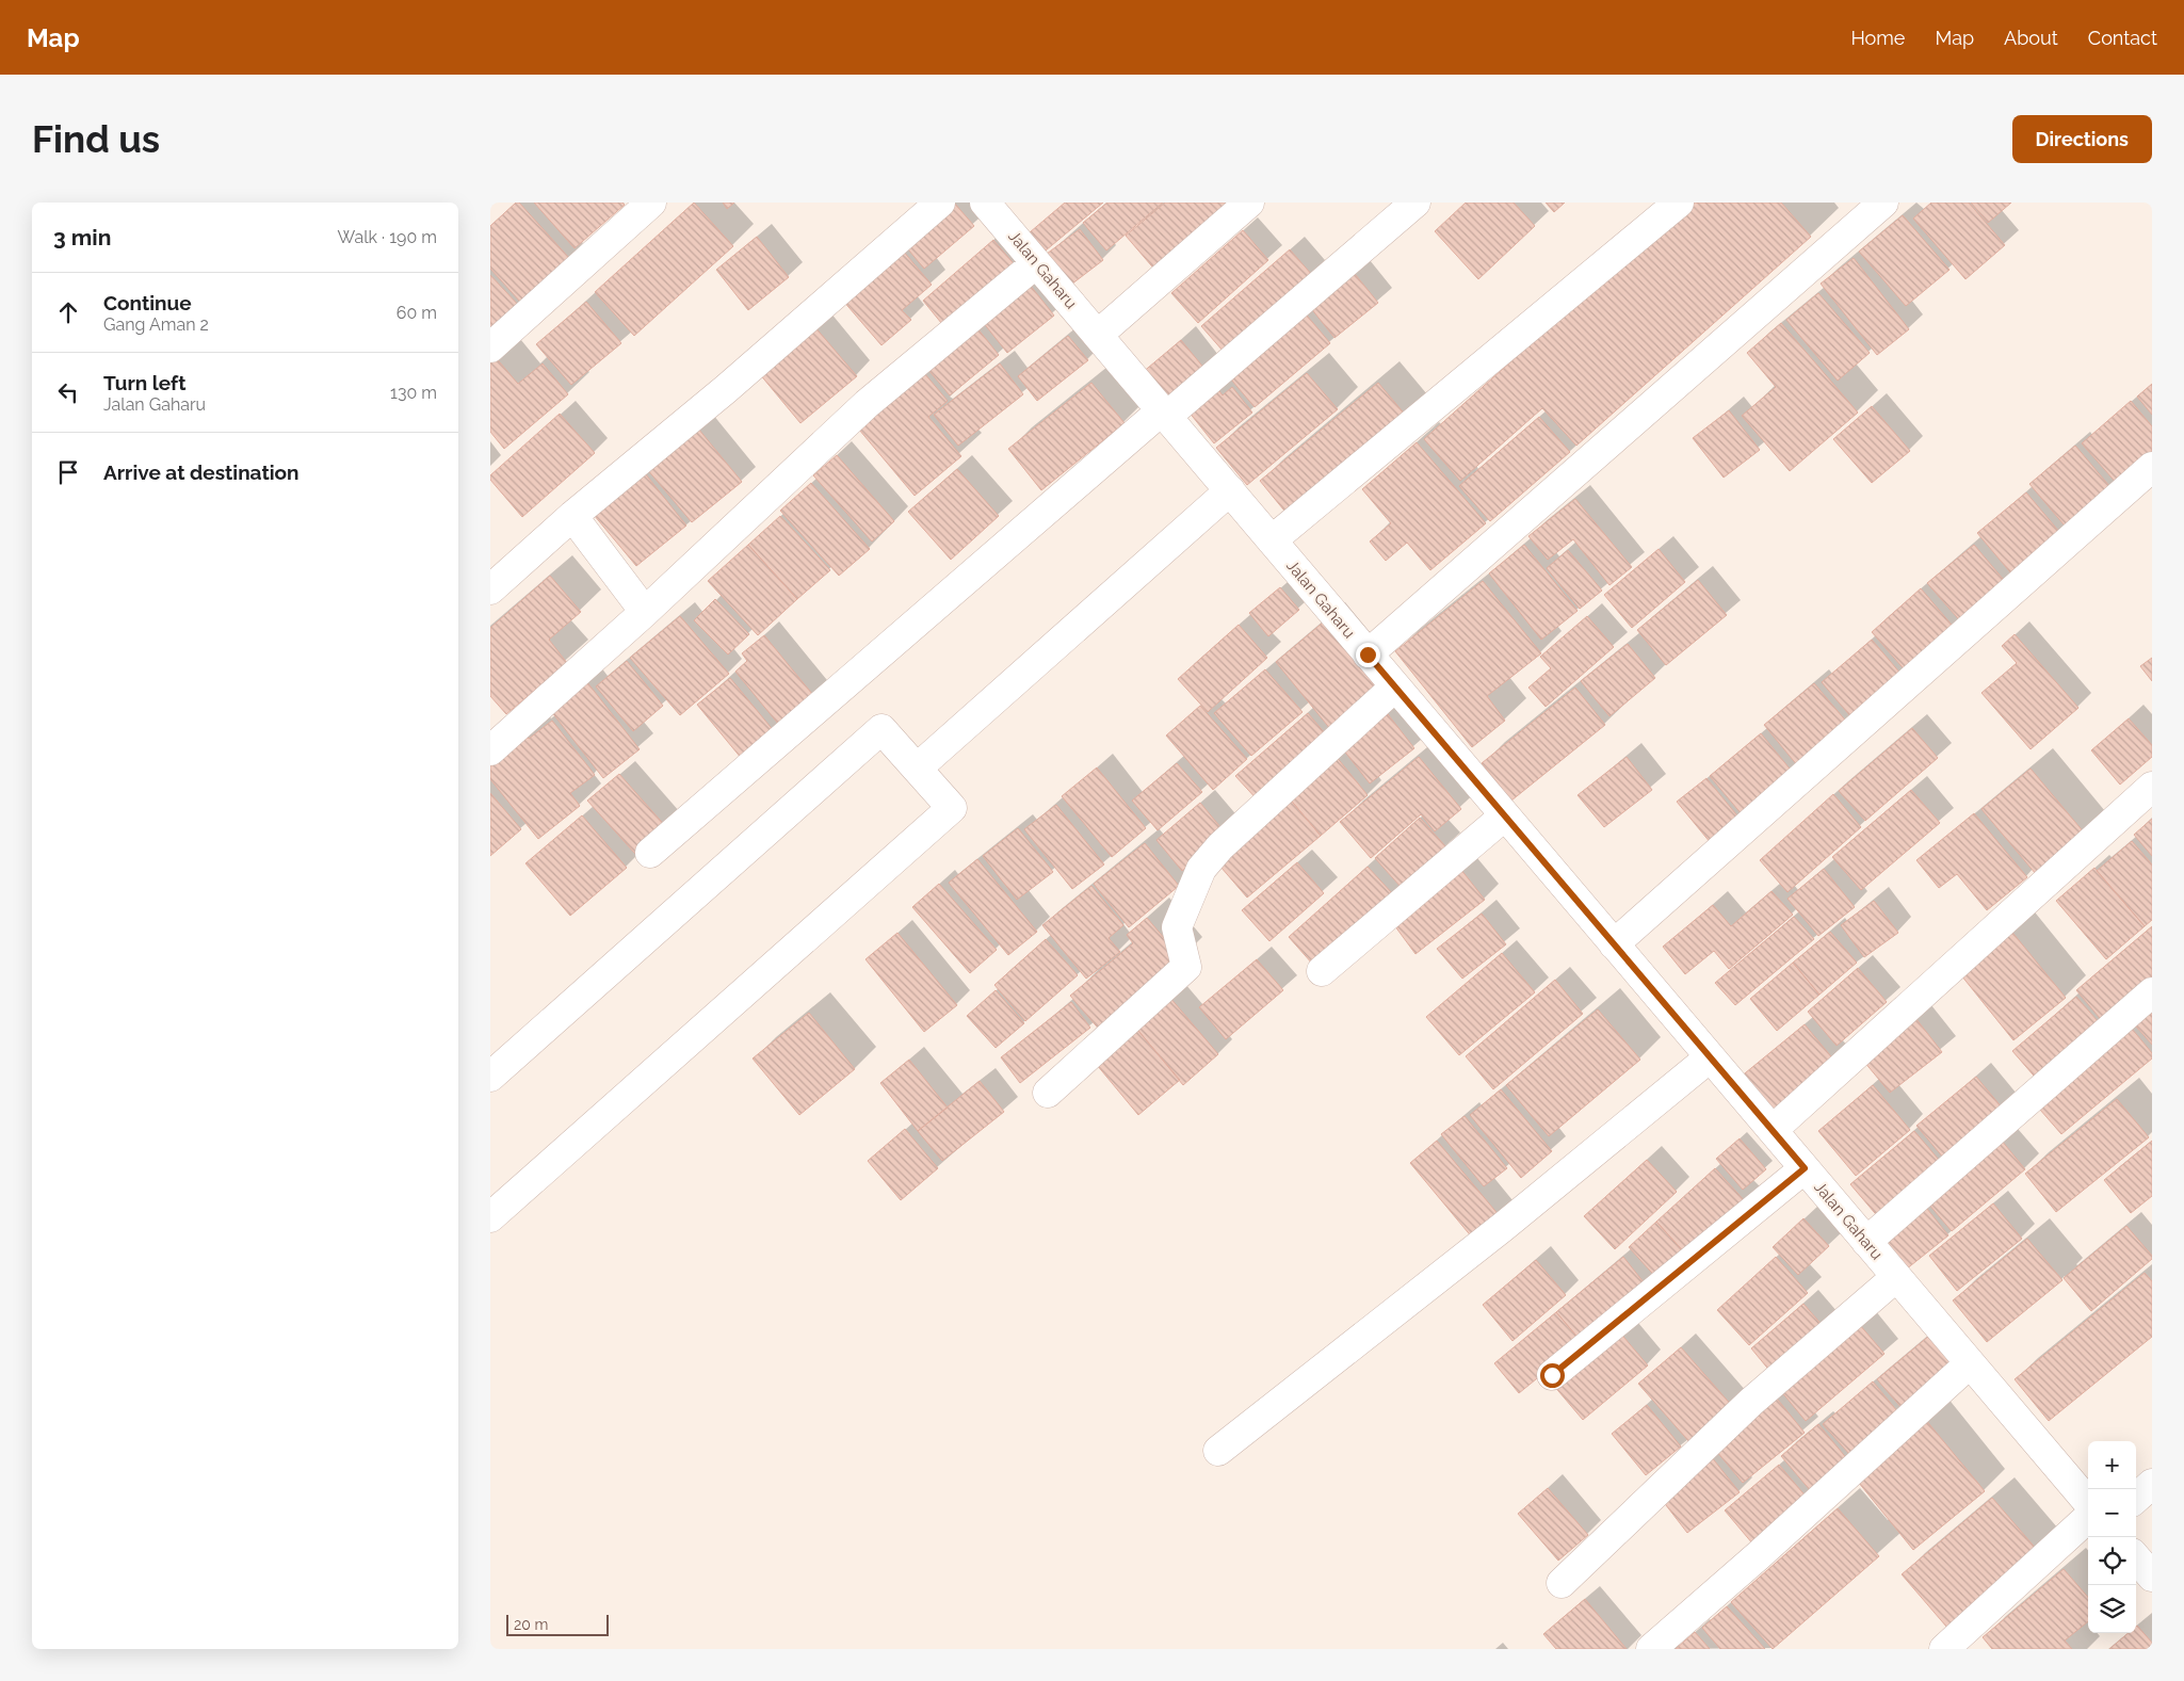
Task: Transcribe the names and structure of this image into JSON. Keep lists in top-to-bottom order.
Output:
{
  "streets": {
    "street": ["Jalan Gaharu"]
  },
  "scale_bar": "20 m",
  "page": {
    "header": "Map",
    "nav": [
      "Home",
      "Map",
      "About",
      "Contact"
    ],
    "buttons": "Directions",
    "title": "Find us",
    "heading": ["3 min", "Walk · 190 m"],
    "list": [
      ["Continue", "Gang Aman 2", "60 m"],
      ["Turn left", "Jalan Gaharu", "130 m"],
      "Arrive at destination"
    ],
    "map_buttons": ["+", "−"],
    "scale": "20 m"
  }
}
